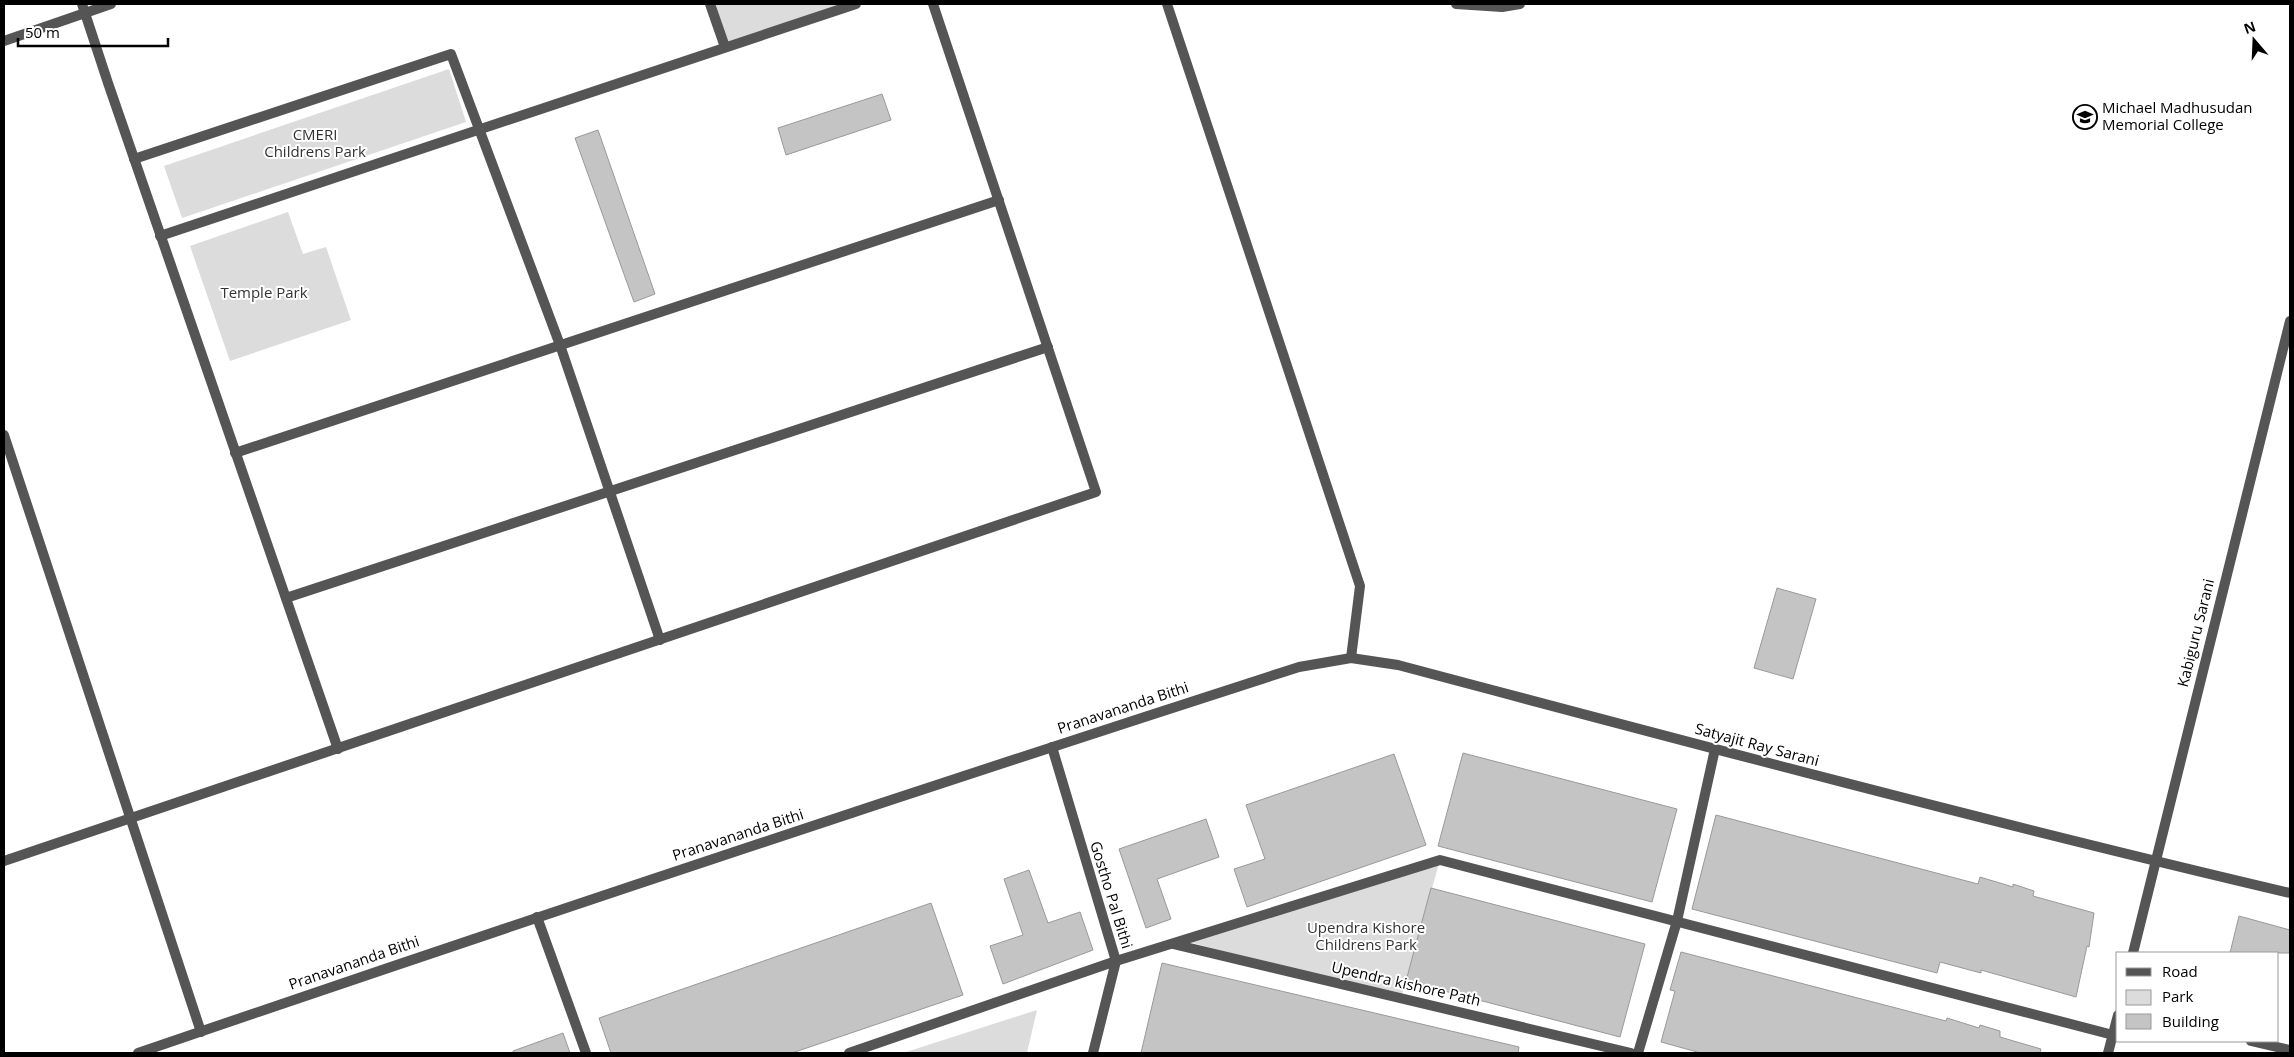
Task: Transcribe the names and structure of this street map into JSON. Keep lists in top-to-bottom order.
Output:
{
  "streets": {
    "street": [
      "Kabiguru Sarani",
      "Pranavananda Bithi",
      "Satyajit Ray Sarani",
      "Gostho Pal Bithi",
      "Upendra kishore Path"
    ]
  },
  "crossings": [
    ["Kabiguru Sarani", "Satyajit Ray Sarani"],
    ["Pranavananda Bithi", "Satyajit Ray Sarani"],
    ["Pranavananda Bithi", "Gostho Pal Bithi"]
  ],
  "parks": ["CMERI Childrens Park", "Temple Park", "Upendra Kishore Childrens Park"],
  "places": {
    "school or university": ["Michael Madhusudan Memorial College"]
  },
  "legend": ["Road", "Park", "Building"],
  "scale_bar": "50 m",
  "north": "top"
}
